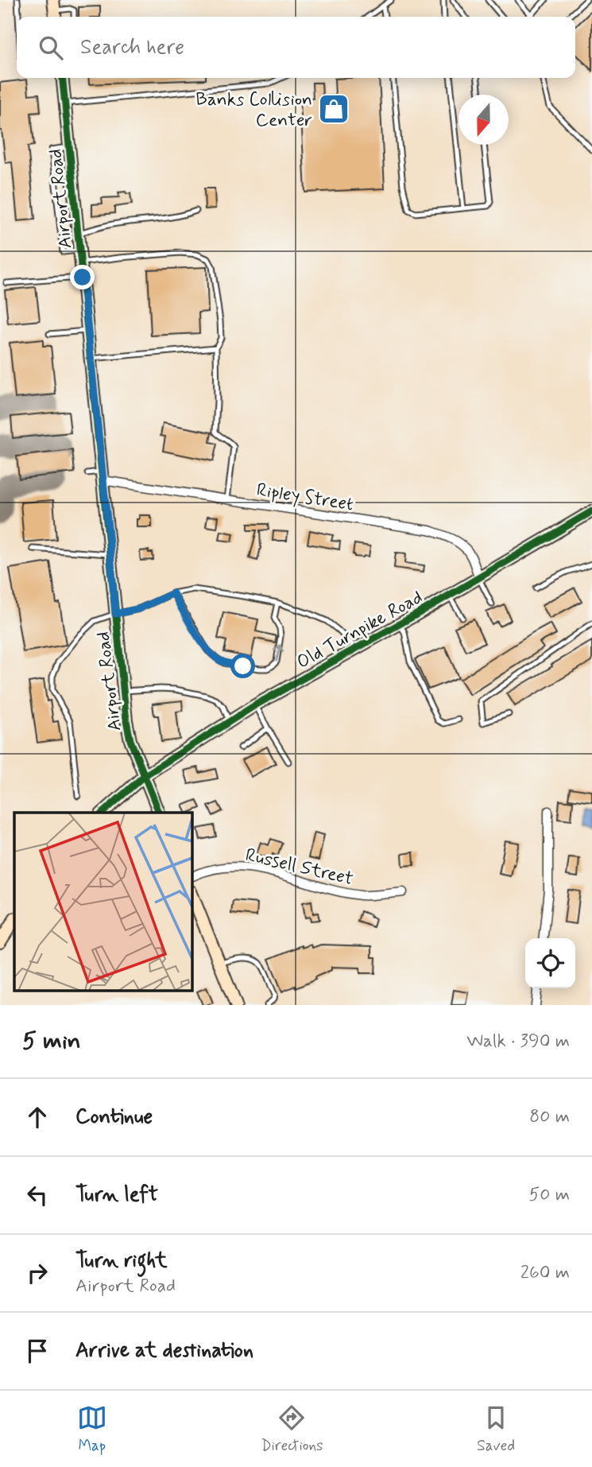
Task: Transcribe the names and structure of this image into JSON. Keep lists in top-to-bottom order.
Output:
{
  "streets": {
    "street": [
      "Airport Road",
      "Ripley Street",
      "Old Turnpike Road",
      "Russell Street"
    ]
  },
  "crossings": [
    ["Airport Road", "Ripley Street"],
    ["Airport Road", "Old Turnpike Road"],
    ["Ripley Street", "Old Turnpike Road"]
  ],
  "places": {
    "shop": ["Banks Collision Center"]
  },
  "north": "bottom",
  "page": {
    "search": "Search here",
    "heading": ["5 min", "Walk · 390 m"],
    "list": [
      ["Continue", "80 m"],
      ["Turn left", "50 m"],
      ["Turn right", "Airport Road", "260 m"],
      "Arrive at destination"
    ],
    "nav": ["Map", "Directions", "Saved"]
  }
}
